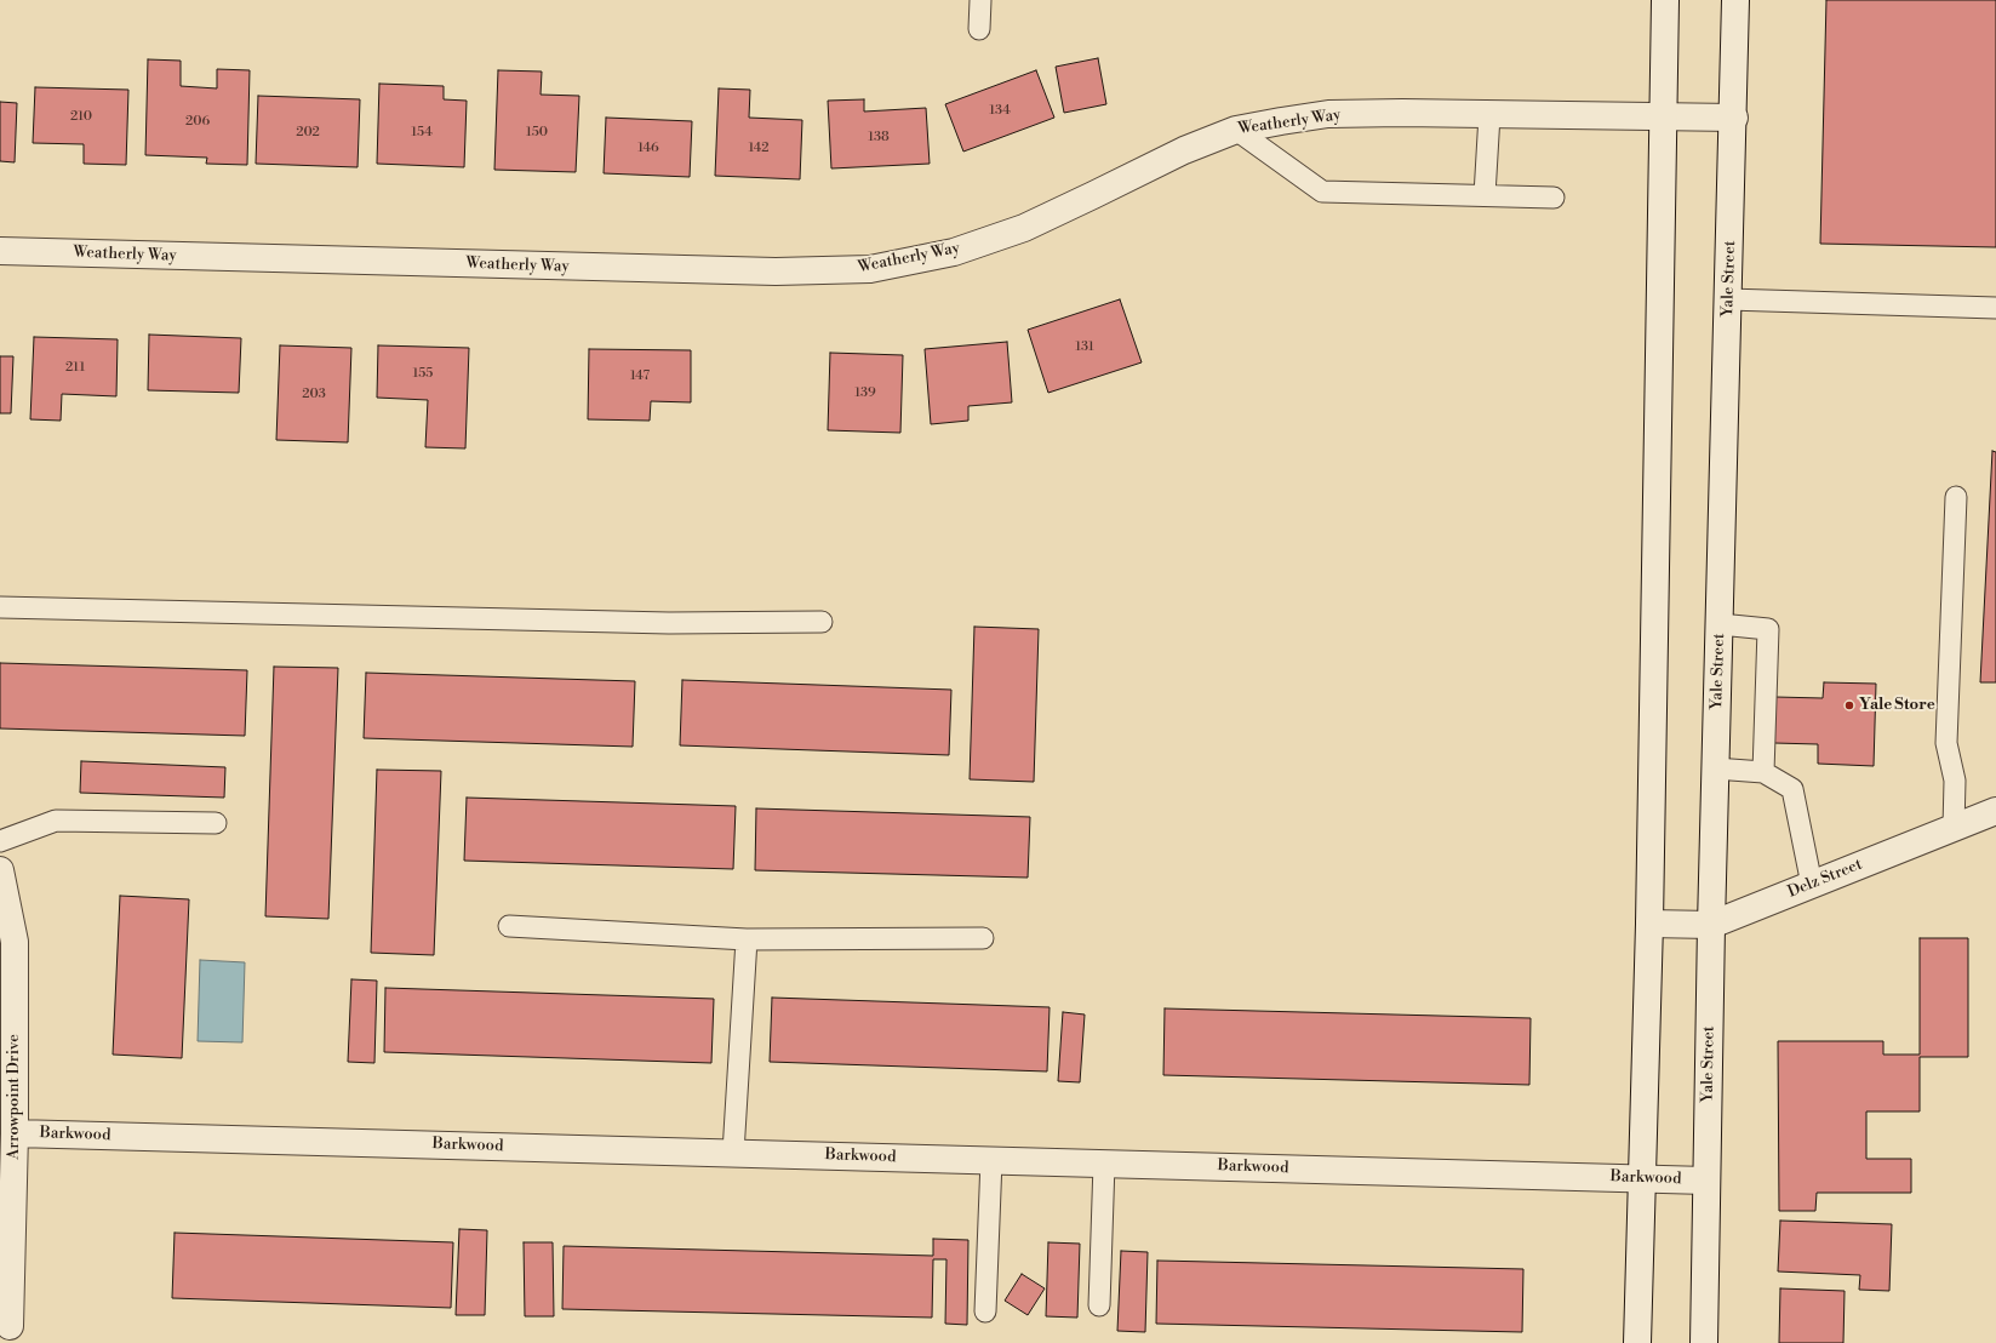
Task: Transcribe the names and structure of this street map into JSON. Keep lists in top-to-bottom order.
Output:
{
  "streets": {
    "street": [
      "Weatherly Way",
      "Yale Street",
      "Delz Street",
      "Arrowpoint Drive",
      "Barkwood"
    ]
  },
  "crossings": [
    ["Weatherly Way", "Yale Street"],
    ["Yale Street", "Delz Street"],
    ["Yale Street", "Barkwood"],
    ["Arrowpoint Drive", "Barkwood"]
  ],
  "places": ["Yale Store"],
  "house_numbers": [
    "134",
    "210",
    "206",
    "202",
    "154",
    "150",
    "138",
    "146",
    "142",
    "131",
    "211",
    "155",
    "147",
    "139",
    "203"
  ]
}
